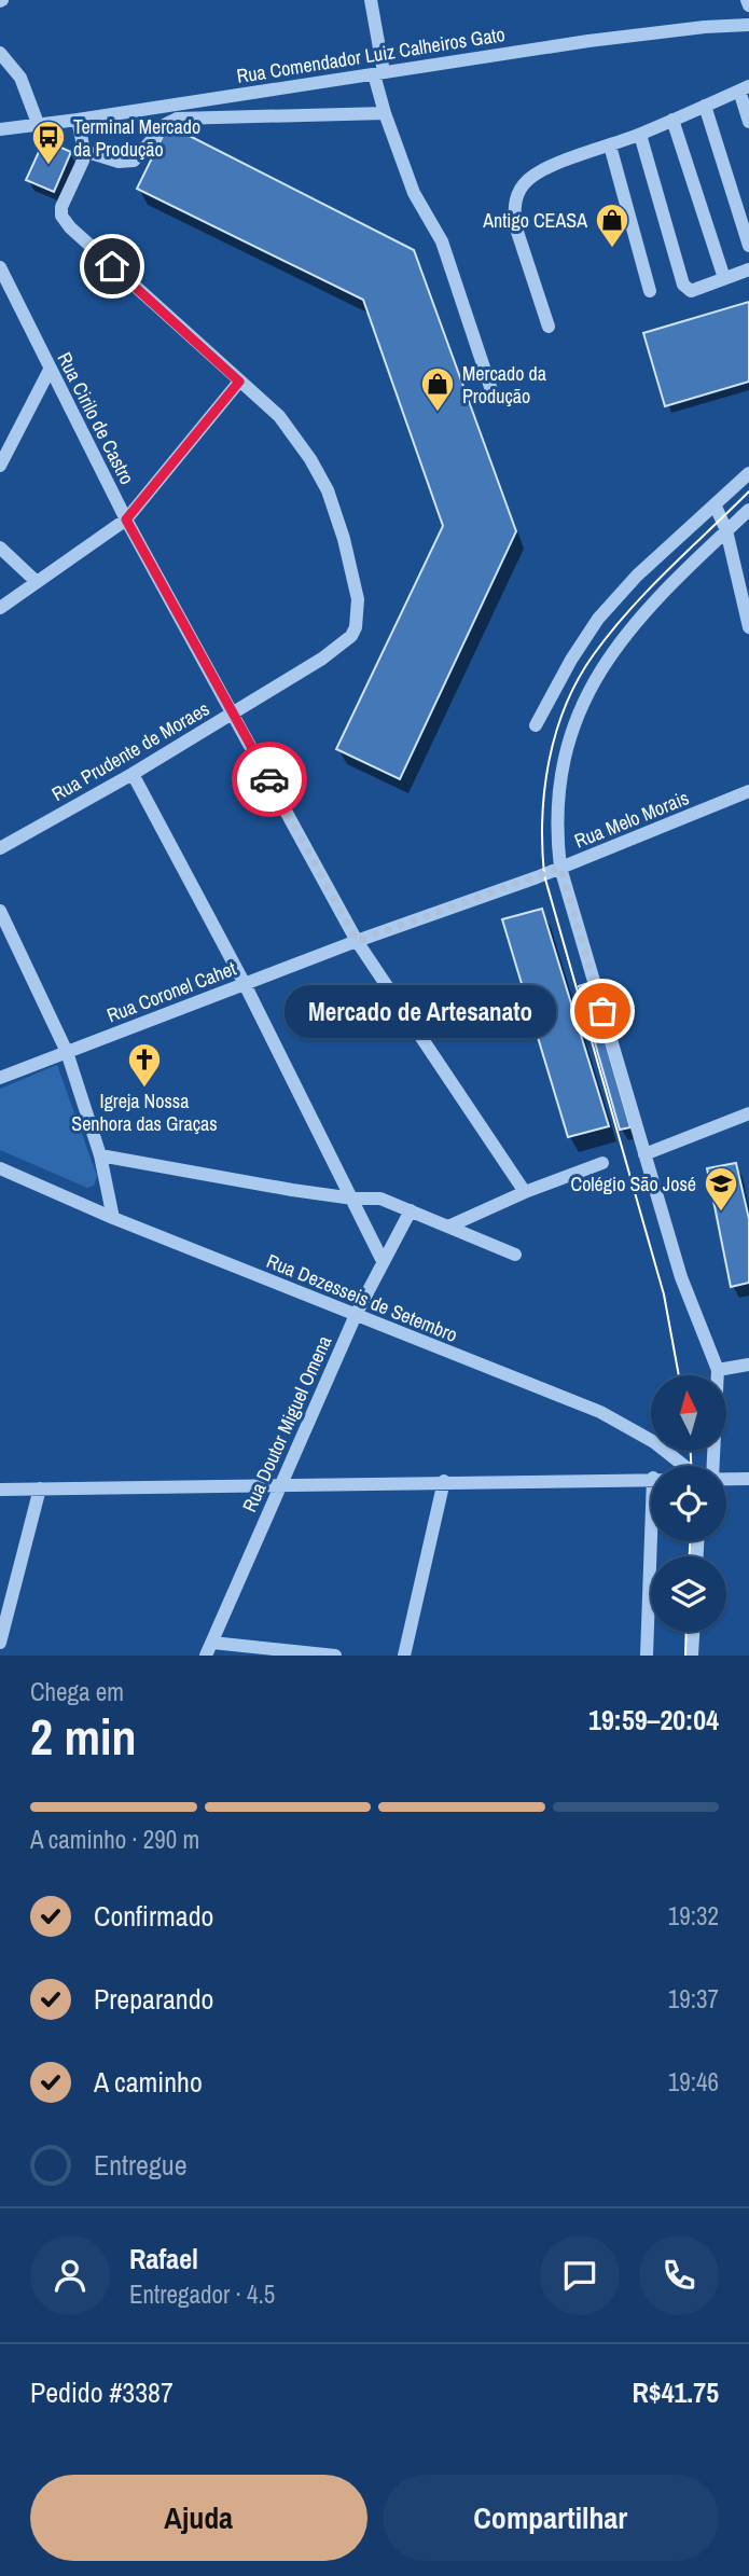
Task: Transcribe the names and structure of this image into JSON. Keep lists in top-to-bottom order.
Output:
{
  "streets": {
    "street": [
      "Rua Comendador Luiz Calheiros Gato",
      "Rua Cirilo de Castro",
      "Rua Prudente de Moraes",
      "Rua Melo Morais",
      "Rua Coronel Cahet",
      "Rua Dezesseis de Setembro",
      "Rua Doutor Miguel Omena"
    ]
  },
  "crossings": [
    ["Rua Cirilo de Castro", "Rua Prudente de Moraes"],
    ["Rua Cirilo de Castro", "Rua Melo Morais"],
    ["Rua Cirilo de Castro", "Rua Coronel Cahet"],
    ["Rua Melo Morais", "Rua Coronel Cahet"],
    ["Rua Dezesseis de Setembro", "Rua Doutor Miguel Omena"]
  ],
  "places": {
    "bus stop": ["Terminal Mercado da Produção"],
    "shop": ["Antigo CEASA", "Mercado da Produção"],
    "other": ["Mercado de Artesanato"],
    "church": ["Igreja Nossa Senhora das Graças"],
    "school or university": ["Colégio São José"]
  },
  "north": "top",
  "page": {
    "bubble": "Mercado de Artesanato",
    "heading": ["2 min", "Chega em", "19:59–20:04"],
    "panel": [
      "Rafael",
      "Entregador · 4.5",
      "Pedido #3387",
      "R$41.75"
    ],
    "bar": "A caminho · 290 m",
    "list": [
      ["Confirmado", "19:32"],
      ["Preparando", "19:37"],
      ["A caminho", "19:46"],
      "Entregue"
    ],
    "buttons": ["Ajuda", "Compartilhar"]
  }
}
